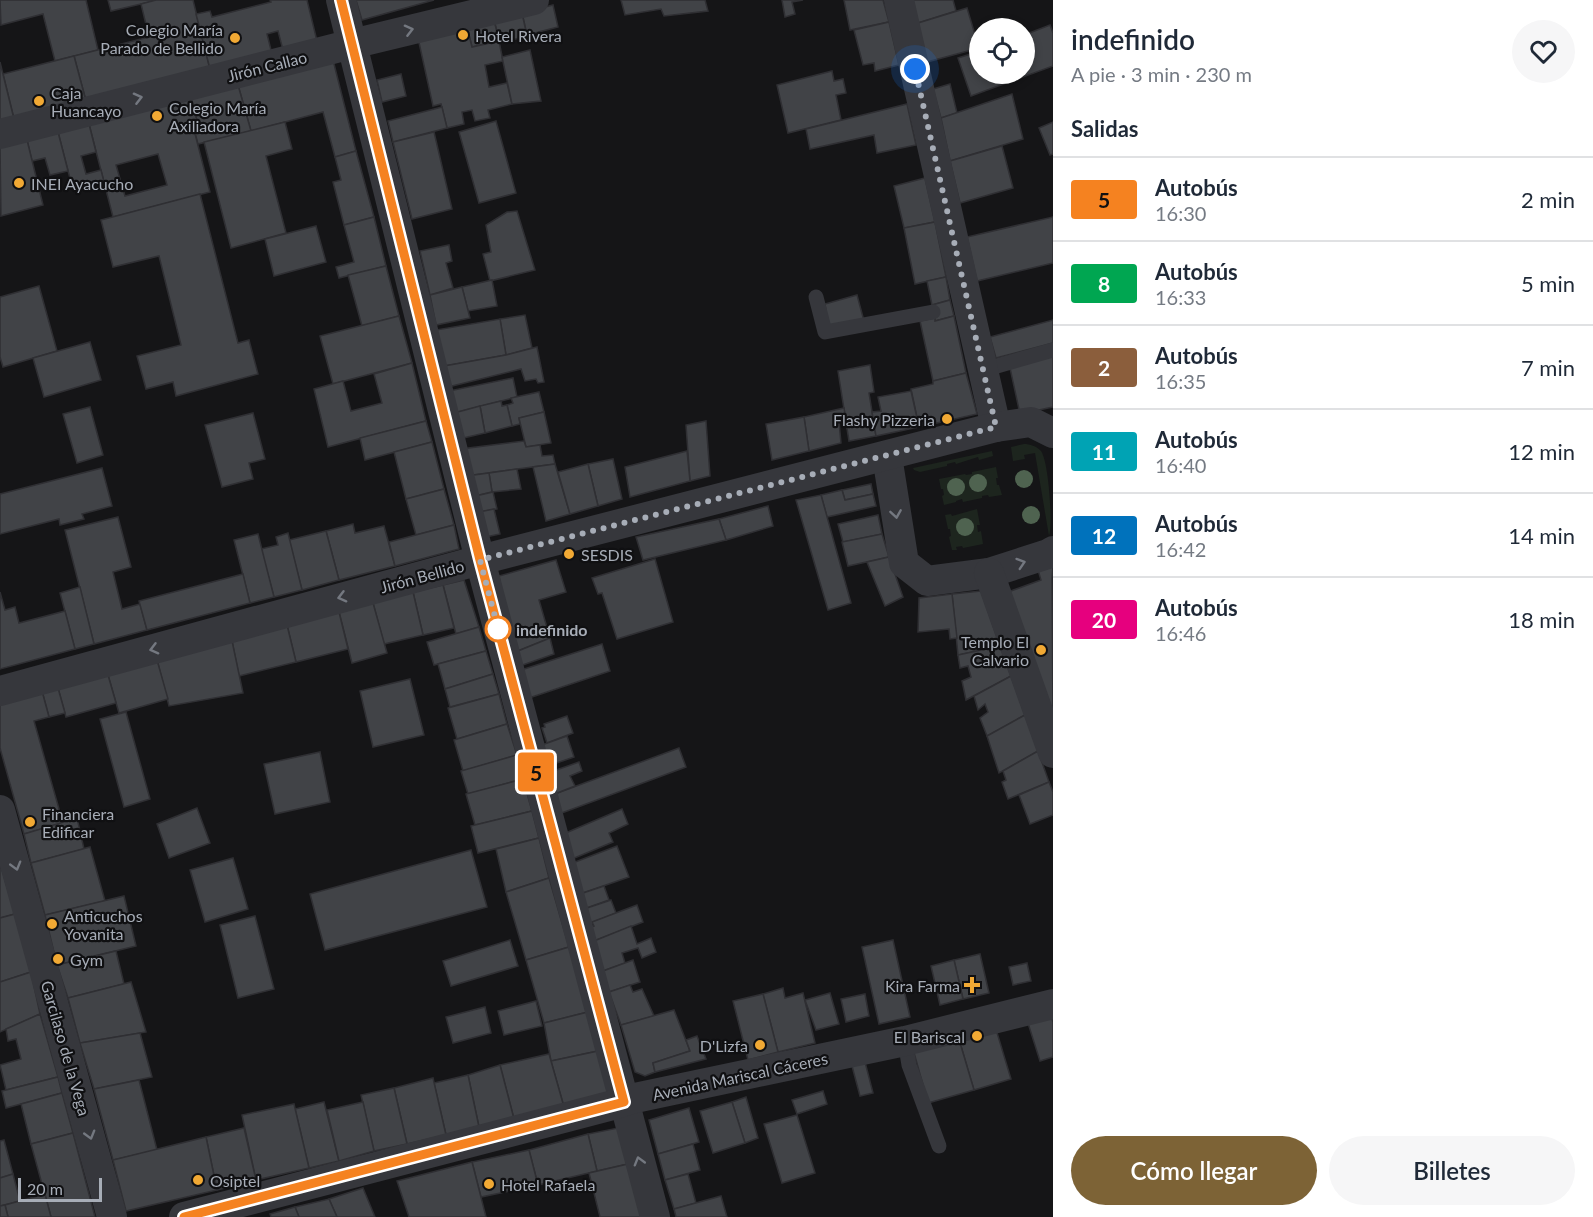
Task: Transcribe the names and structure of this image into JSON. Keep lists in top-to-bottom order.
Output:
{
  "streets": {
    "street": [
      "Jirón Callao",
      "Jirón Bellido",
      "Garcilaso de la Vega",
      "Avenida Mariscal Cáceres"
    ]
  },
  "one_way": ["Jirón Callao", "Jirón Bellido", "Garcilaso de la Vega"],
  "places": {
    "other": [
      "Hotel Rivera",
      "Colegio María Parado de Bellido",
      "Caja Huancayo",
      "Colegio María Axiliadora",
      "INEI Ayacucho",
      "Flashy Pizzeria",
      "SESDIS",
      "indefinido",
      "Templo El Calvario",
      "Financiera Edificar",
      "Anticuchos Yovanita",
      "Gym",
      "El Bariscal",
      "D'Lizfa",
      "Osiptel",
      "Hotel Rafaela"
    ],
    "health": ["Kira Farma"]
  },
  "lines": ["bus line 5"],
  "scale_bar": "20 m",
  "page": {
    "on_map": "5",
    "heading": [
      ["indefinido", "A pie · 3 min · 230 m"],
      "Salidas"
    ],
    "list": [
      {
        "mark": "5",
        "name": "Autobús",
        "note": "16:30",
        "value": "2 min"
      },
      {
        "mark": "8",
        "name": "Autobús",
        "note": "16:33",
        "value": "5 min"
      },
      {
        "mark": "2",
        "name": "Autobús",
        "note": "16:35",
        "value": "7 min"
      },
      {
        "mark": "11",
        "name": "Autobús",
        "note": "16:40",
        "value": "12 min"
      },
      {
        "mark": "12",
        "name": "Autobús",
        "note": "16:42",
        "value": "14 min"
      },
      {
        "mark": "20",
        "name": "Autobús",
        "note": "16:46",
        "value": "18 min"
      }
    ],
    "buttons": ["Cómo llegar", "Billetes"],
    "scale": "20 m"
  }
}
